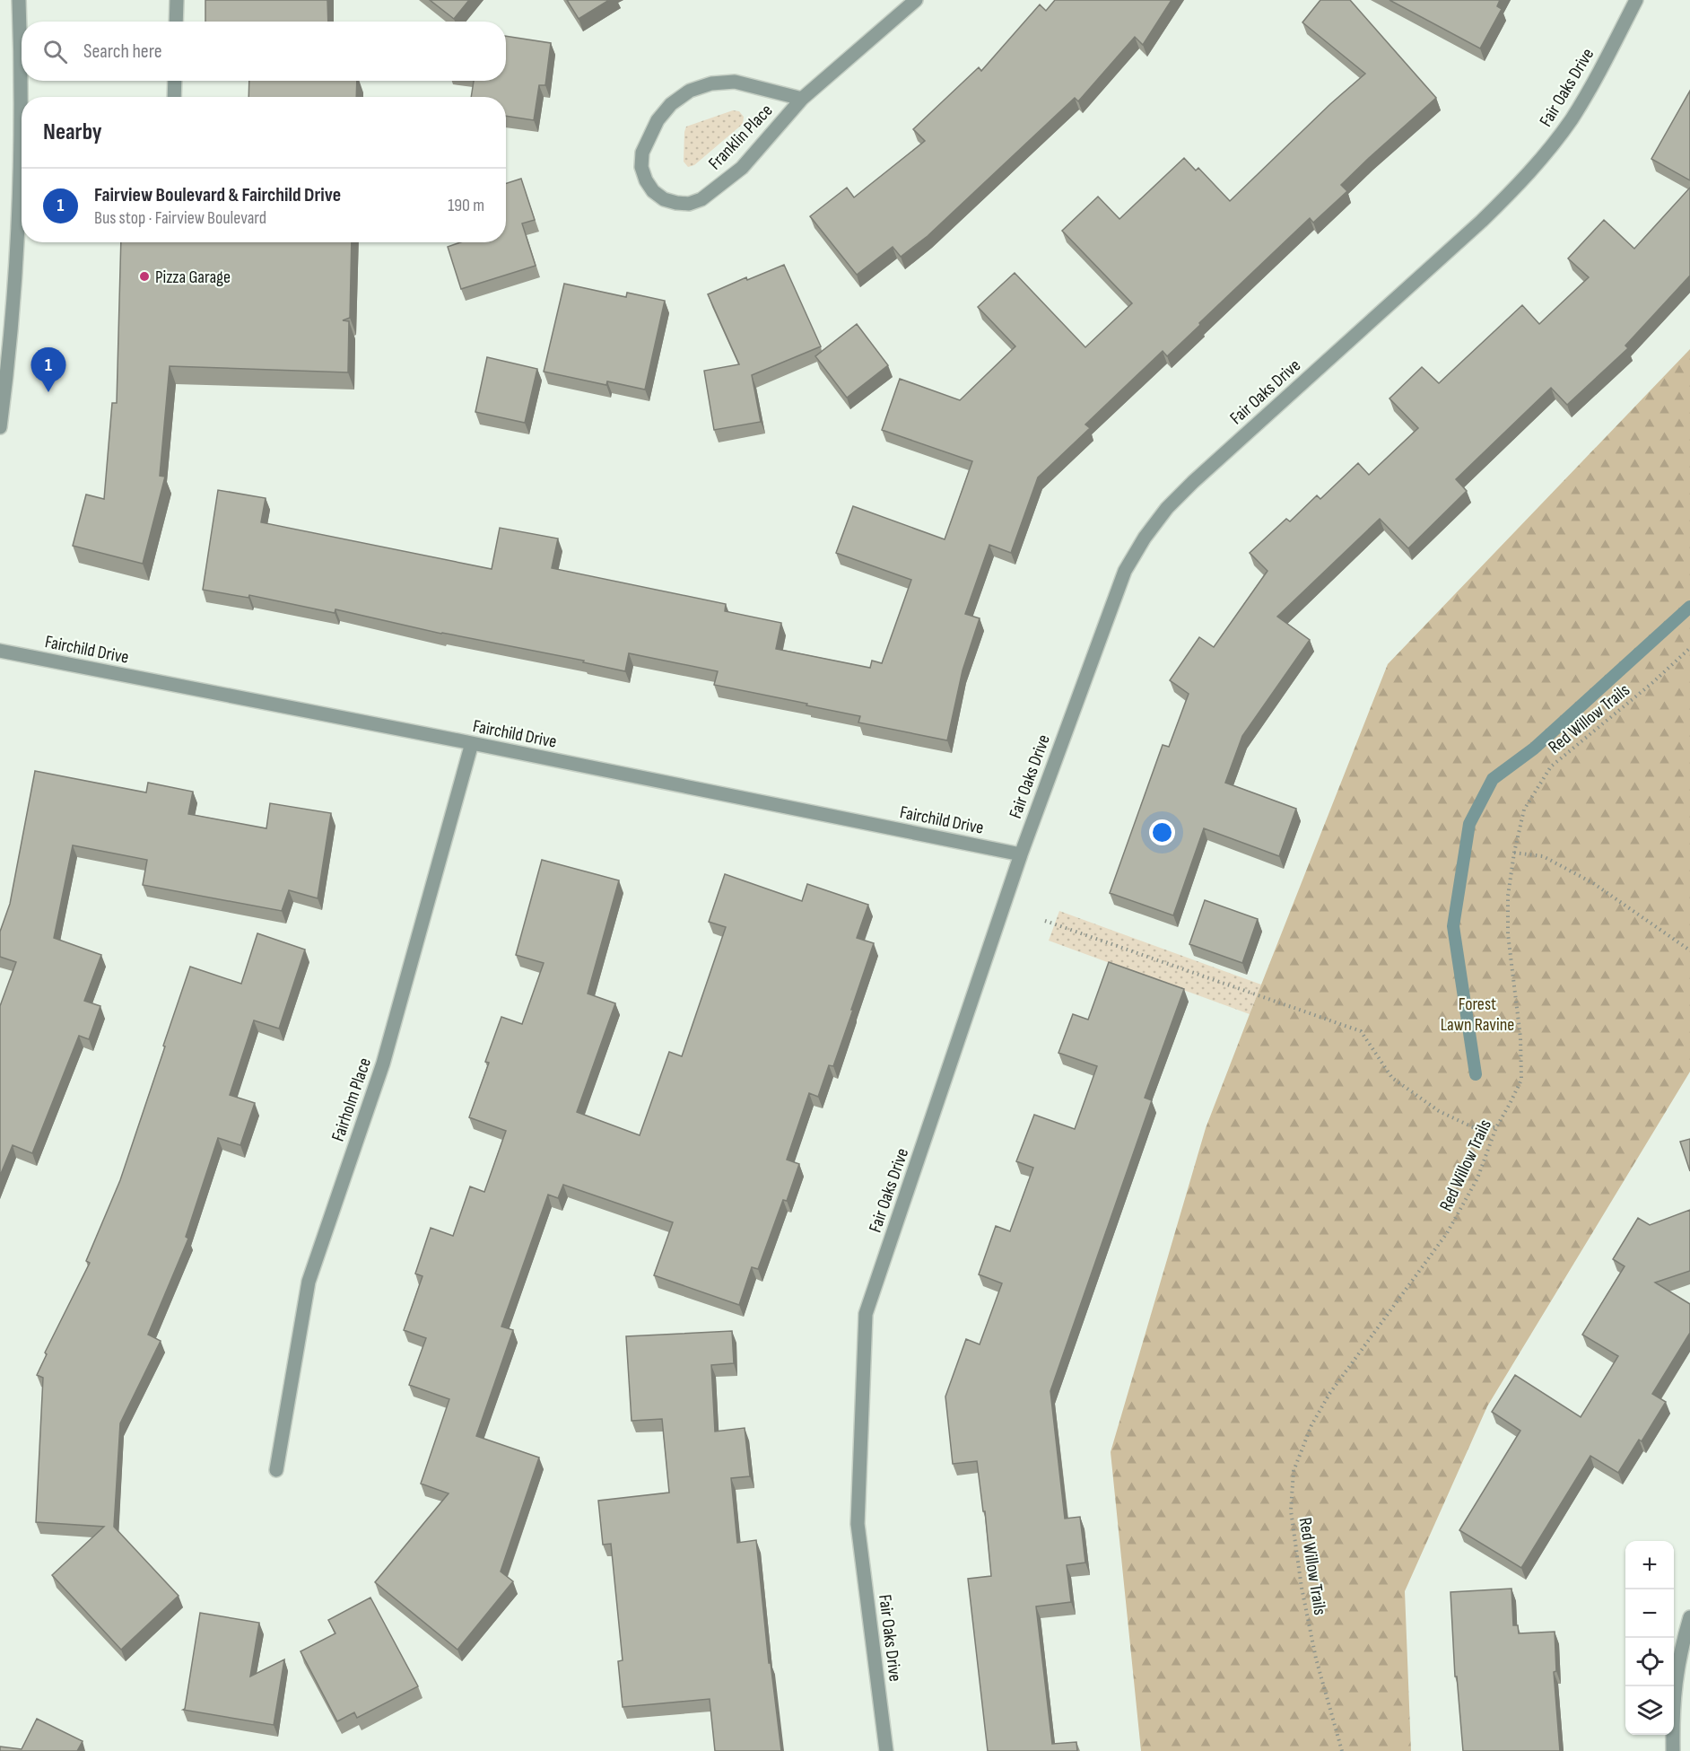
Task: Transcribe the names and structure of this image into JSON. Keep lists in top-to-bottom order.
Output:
{
  "streets": {
    "street": [
      "Fair Oaks Drive",
      "Franklin Place",
      "Fairchild Drive",
      "Fairholm Place"
    ],
    "path": ["Red Willow Trails"]
  },
  "crossings": [
    ["Fair Oaks Drive", "Fairchild Drive"],
    ["Fairchild Drive", "Fairholm Place"]
  ],
  "parks": ["Forest Lawn Ravine"],
  "places": ["Pizza Garage"],
  "page": {
    "search": "Search here",
    "heading": "Nearby",
    "list": [
      {
        "mark": "1",
        "name": "Fairview Boulevard & Fairchild Drive",
        "note": "Bus stop · Fairview Boulevard",
        "value": "190 m"
      }
    ],
    "pins": "1",
    "map_buttons": ["+", "−"]
  }
}
